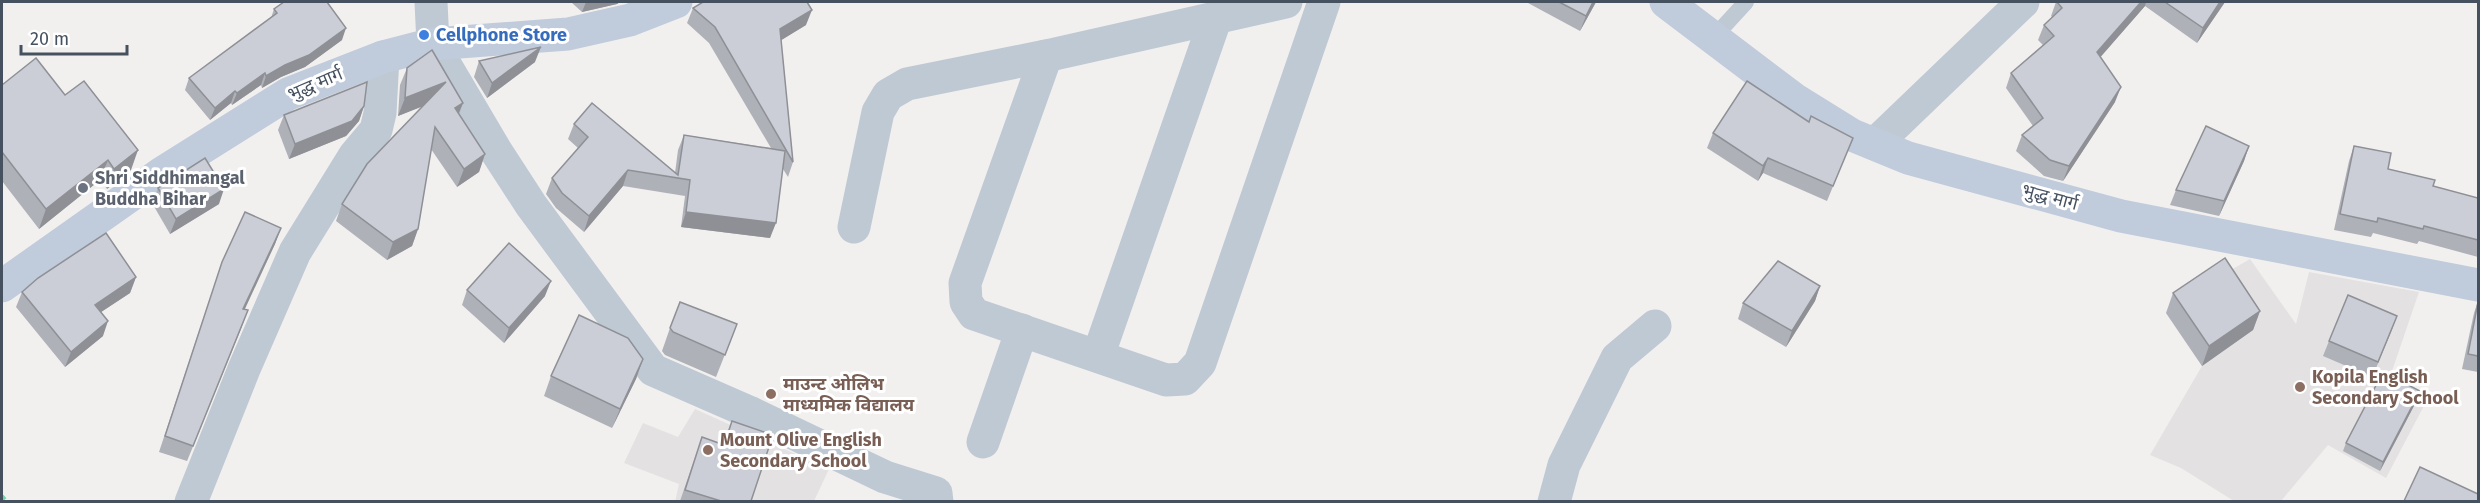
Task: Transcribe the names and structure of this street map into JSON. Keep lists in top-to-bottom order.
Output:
{
  "streets": {
    "street": ["भुद्ध मार्ग"]
  },
  "places": [
    "Cellphone Store",
    "Shri Siddhimangal Buddha Bihar",
    "Kopila English Secondary School",
    "माउन्ट ओलिभ माध्यमिक विद्यालय",
    "Mount Olive English Secondary School"
  ],
  "scale_bar": "20 m"
}
